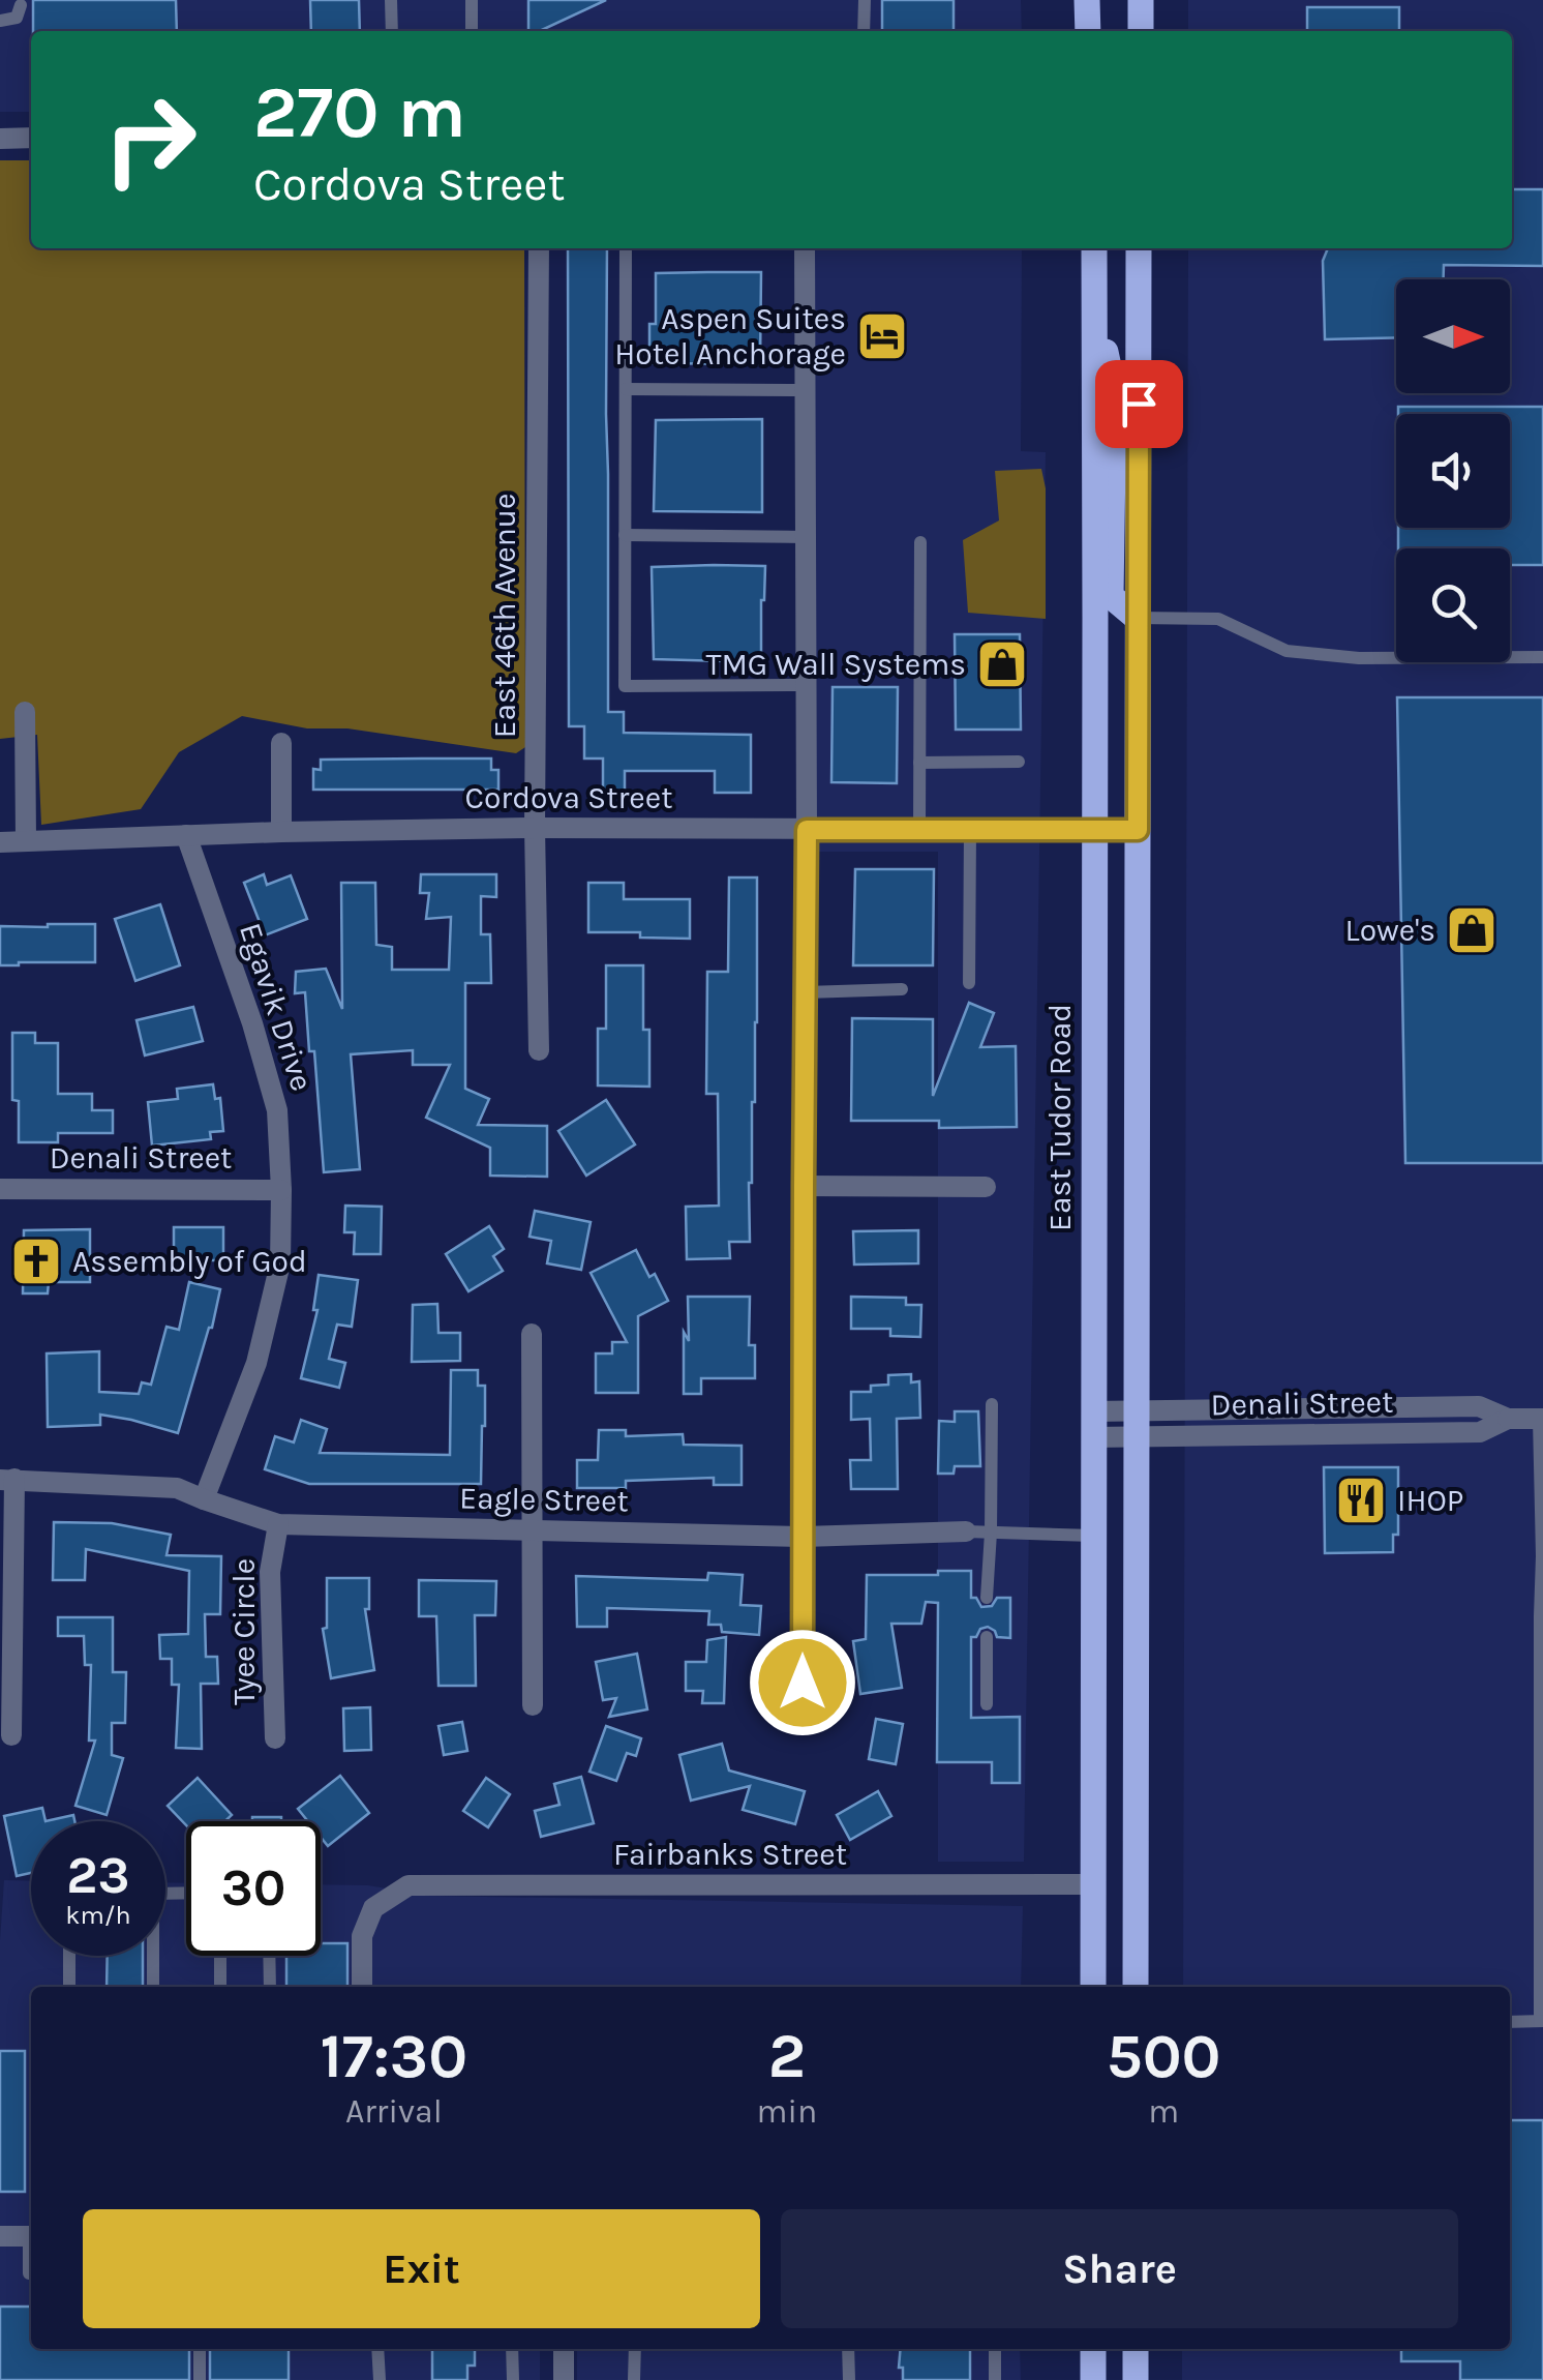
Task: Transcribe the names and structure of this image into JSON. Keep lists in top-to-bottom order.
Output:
{
  "streets": {
    "main road": ["East Tudor Road"],
    "street": [
      "East 46th Avenue",
      "Cordova Street",
      "Egavik Drive",
      "Denali Street",
      "Eagle Street",
      "Tyee Circle",
      "Fairbanks Street"
    ]
  },
  "crossings": [
    ["East 46th Avenue", "Cordova Street"],
    ["Cordova Street", "Egavik Drive"],
    ["Cordova Street", "East Tudor Road"],
    ["Egavik Drive", "Denali Street"],
    ["Egavik Drive", "Eagle Street"],
    ["East Tudor Road", "Denali Street"],
    ["East Tudor Road", "Eagle Street"],
    ["East Tudor Road", "Fairbanks Street"],
    ["Eagle Street", "Tyee Circle"]
  ],
  "places": {
    "hotel": ["Aspen Suites Hotel Anchorage"],
    "shop": ["TMG Wall Systems", "Lowe's"],
    "church": ["Assembly of God"],
    "restaurant": ["IHOP"]
  },
  "north": "right",
  "page": {
    "turn": ["270 m", "Cordova Street"],
    "speed": "23 km/h",
    "limit": "30",
    "eta": [
      "17:30",
      "Arrival",
      "2",
      "min",
      "500",
      "m"
    ],
    "buttons": ["Exit", "Share"]
  }
}
